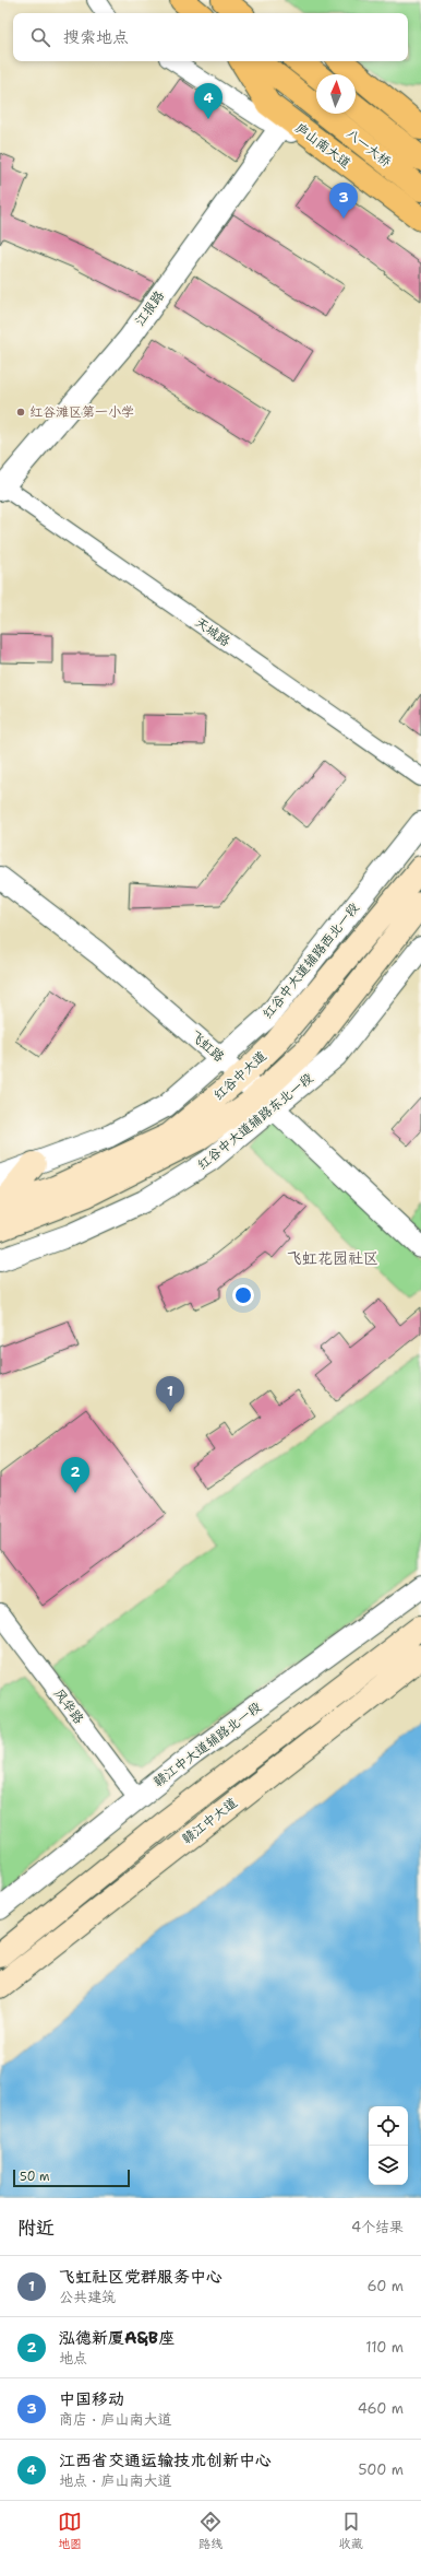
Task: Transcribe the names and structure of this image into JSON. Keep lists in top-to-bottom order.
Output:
{
  "streets": {
    "main road": [
      "庐山南大道",
      "八一大桥",
      "红谷中大道",
      "赣江中大道"
    ],
    "street": [
      "江报路",
      "天城路",
      "红谷中大道辅路西北一段",
      "飞虹路",
      "红谷中大道辅路东北一段",
      "风华路",
      "赣江中大道辅路北一段"
    ]
  },
  "crossings": [
    ["庐山南大道", "江报路"],
    ["江报路", "天城路"],
    ["红谷中大道辅路西北一段", "飞虹路"],
    ["飞虹路", "红谷中大道"],
    ["飞虹路", "红谷中大道辅路东北一段"],
    ["红谷中大道", "红谷中大道辅路东北一段"],
    ["风华路", "赣江中大道辅路北一段"]
  ],
  "districts": ["飞虹花园社区"],
  "places": ["红谷滩区第一小学"],
  "scale_bar": "50 m",
  "north": "top",
  "page": {
    "search": "搜索地点",
    "pins": [
      "4",
      "3",
      "1",
      "2"
    ],
    "scale": "50 m",
    "heading": ["附近", "4个结果"],
    "list": [
      {
        "mark": "1",
        "name": "飞虹社区党群服务中心",
        "note": "公共建筑",
        "value": "60 m"
      },
      {
        "mark": "2",
        "name": "泓德新厦A&B座",
        "note": "地点",
        "value": "110 m"
      },
      {
        "mark": "3",
        "name": "中国移动",
        "note": "商店 · 庐山南大道",
        "value": "460 m"
      },
      {
        "mark": "4",
        "name": "江西省交通运输技术创新中心",
        "note": "地点 · 庐山南大道",
        "value": "500 m"
      }
    ],
    "nav": ["地图", "路线", "收藏"]
  }
}
